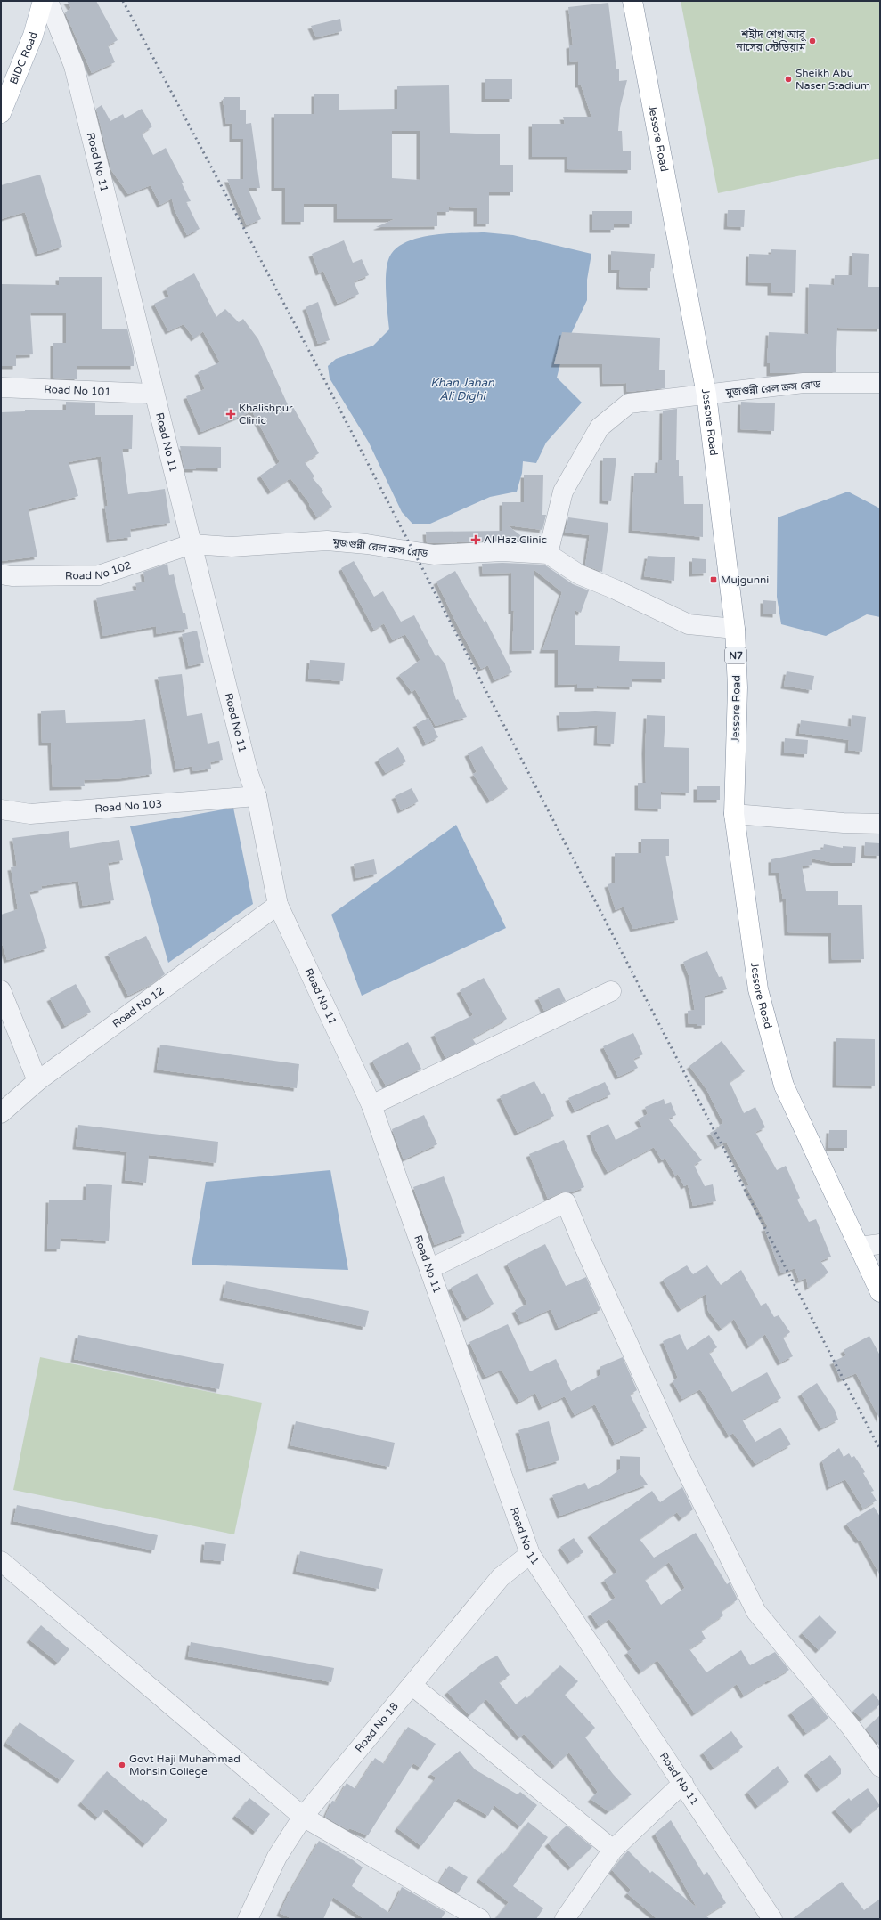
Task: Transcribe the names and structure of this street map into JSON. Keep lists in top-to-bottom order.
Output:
{
  "streets": {
    "main road": ["BIDC Road", "Jessore Road", "N7"],
    "street": [
      "Road No 11",
      "মুজগুন্নী রেল ক্রস রোড",
      "Road No 101",
      "Road No 102",
      "Road No 103",
      "Road No 12",
      "Road No 18"
    ]
  },
  "crossings": [
    ["Jessore Road", "মুজগুন্নী রেল ক্রস রোড"],
    ["Road No 11", "মুজগুন্নী রেল ক্রস রোড"],
    ["Road No 11", "Road No 101"],
    ["Road No 11", "Road No 102"],
    ["Road No 11", "Road No 103"],
    ["Road No 11", "Road No 12"],
    ["Road No 11", "Road No 18"],
    ["মুজগুন্নী রেল ক্রস রোড", "Road No 102"]
  ],
  "water": ["Khan Jahan Ali Dighi"],
  "places": {
    "other": ["শহীদ শেখ আবু নাসের স্টেডিয়াম", "Sheikh Abu Naser Stadium", "Govt Haji Muhammad Mohsin College"],
    "health": ["Khalishpur Clinic", "Al Haz Clinic"],
    "transit": ["Mujgunni"]
  }
}
